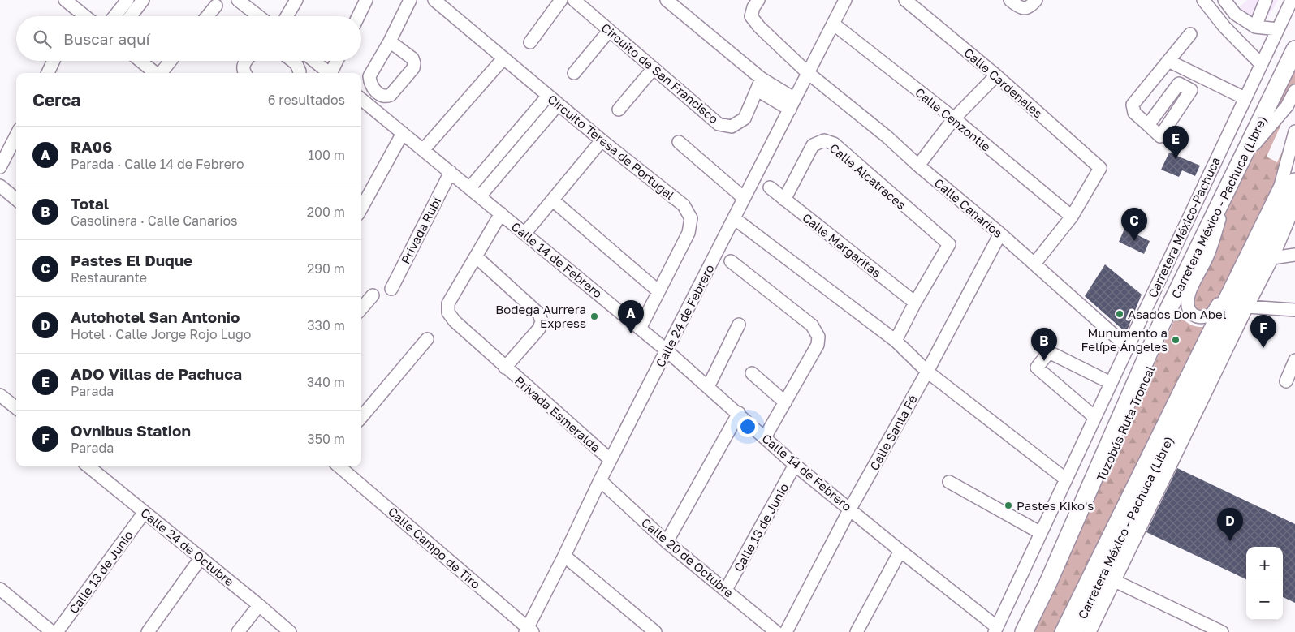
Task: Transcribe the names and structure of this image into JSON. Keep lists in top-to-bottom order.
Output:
{
  "streets": {
    "highway": ["Carretera México - Pachuca (Libre)"],
    "street": [
      "Circuito de San Francisco",
      "Calle Cardenales",
      "Calle Cenzontle",
      "Circuito Teresa de Portugal",
      "Calle Alcatraces",
      "Calle Canarios",
      "Carretera México-Pachuca",
      "Privada Rubí",
      "Calle Margaritas",
      "Calle 14 de Febrero",
      "Calle 24 de Febrero",
      "Privada Esmeralda",
      "Tuzobús Ruta Troncal",
      "Calle Santa Fé",
      "Calle 13 de Junio",
      "Calle 24 de Octubre",
      "Calle Campo de Tiro",
      "Calle 20 de Octubre"
    ]
  },
  "crossings": [
    ["Calle Cardenales", "Calle Cenzontle"],
    ["Calle Cenzontle", "Calle 24 de Febrero"],
    ["Circuito Teresa de Portugal", "Calle 14 de Febrero"],
    ["Calle Alcatraces", "Calle Margaritas"],
    ["Calle Canarios", "Carretera México-Pachuca"],
    ["Calle Canarios", "Calle 24 de Febrero"],
    ["Calle Canarios", "Calle Santa Fé"],
    ["Carretera México-Pachuca", "Calle 14 de Febrero"],
    ["Privada Rubí", "Calle 14 de Febrero"],
    ["Calle 14 de Febrero", "Calle 24 de Febrero"],
    ["Calle 14 de Febrero", "Privada Esmeralda"],
    ["Calle 14 de Febrero", "Calle Santa Fé"],
    ["Calle 14 de Febrero", "Calle 13 de Junio"],
    ["Calle 24 de Febrero", "Privada Esmeralda"],
    ["Calle 24 de Febrero", "Calle Campo de Tiro"],
    ["Calle 24 de Febrero", "Calle 20 de Octubre"],
    ["Calle 13 de Junio", "Calle 24 de Octubre"],
    ["Calle 13 de Junio", "Calle 20 de Octubre"]
  ],
  "places": [
    "Asados Don Abel",
    "Bodega Aurrera Express",
    "Munumento a Felípe Ángeles",
    "Pastes Kiko's"
  ],
  "page": {
    "search": "Buscar aquí",
    "heading": ["Cerca", "6 resultados"],
    "pins": [
      "E",
      "C",
      "A",
      "F",
      "B",
      "D"
    ],
    "list": [
      {
        "mark": "A",
        "name": "RA06",
        "note": "Parada · Calle 14 de Febrero",
        "value": "100 m"
      },
      {
        "mark": "B",
        "name": "Total",
        "note": "Gasolinera · Calle Canarios",
        "value": "200 m"
      },
      {
        "mark": "C",
        "name": "Pastes El Duque",
        "note": "Restaurante",
        "value": "290 m"
      },
      {
        "mark": "D",
        "name": "Autohotel San Antonio",
        "note": "Hotel · Calle Jorge Rojo Lugo",
        "value": "330 m"
      },
      {
        "mark": "E",
        "name": "ADO Villas de Pachuca",
        "note": "Parada",
        "value": "340 m"
      },
      {
        "mark": "F",
        "name": "Ovnibus Station",
        "note": "Parada",
        "value": "350 m"
      }
    ],
    "map_buttons": ["+", "−"]
  }
}
